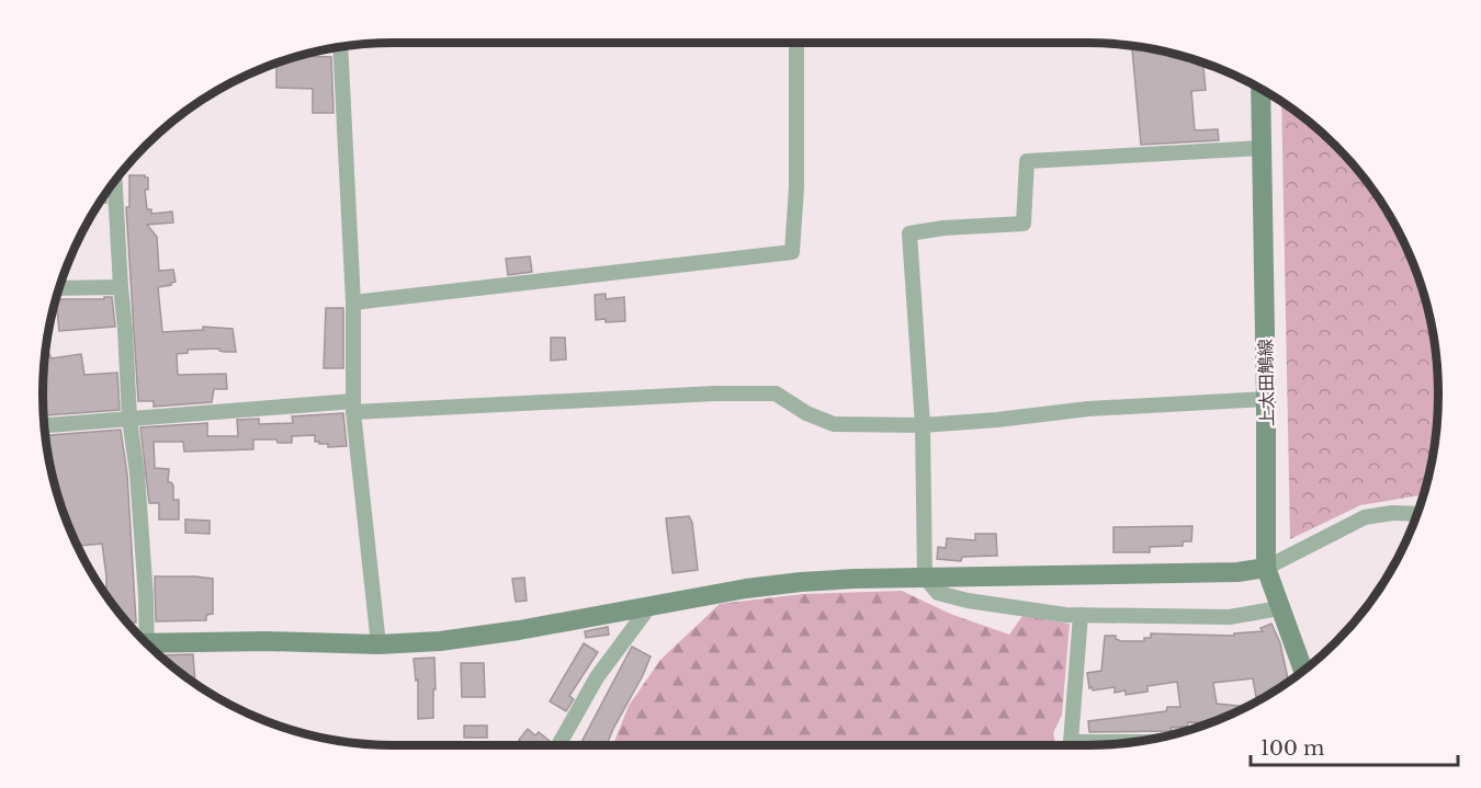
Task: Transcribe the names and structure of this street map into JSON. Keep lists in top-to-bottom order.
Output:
{
  "streets": {
    "street": ["上太田鵤線"]
  },
  "scale_bar": "100 m"
}
